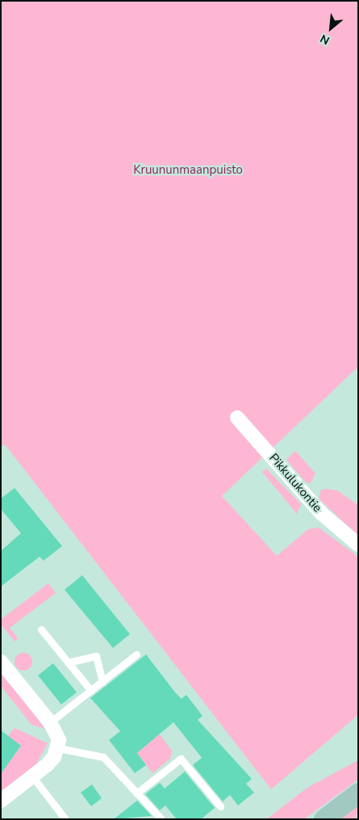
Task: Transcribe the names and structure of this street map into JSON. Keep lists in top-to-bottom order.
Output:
{
  "streets": {
    "street": ["Pikkulukontie"]
  },
  "parks": ["Kruununmaanpuisto"],
  "north": "bottom left"
}
